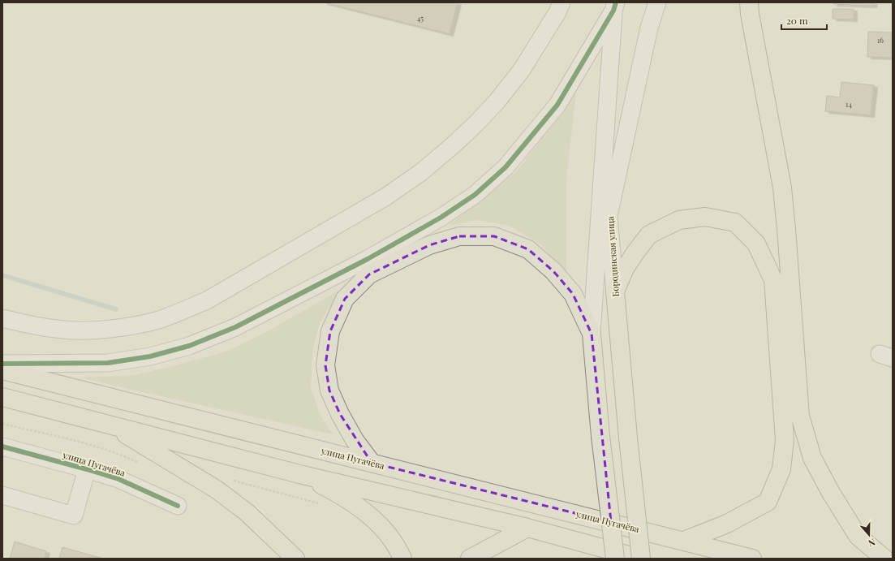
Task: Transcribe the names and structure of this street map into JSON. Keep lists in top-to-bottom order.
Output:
{
  "streets": {
    "main road": ["Бородинская улица", "улица Пугачёва"]
  },
  "house_numbers": ["45", "16", "14"],
  "scale_bar": "20 m",
  "north": "bottom"
}
